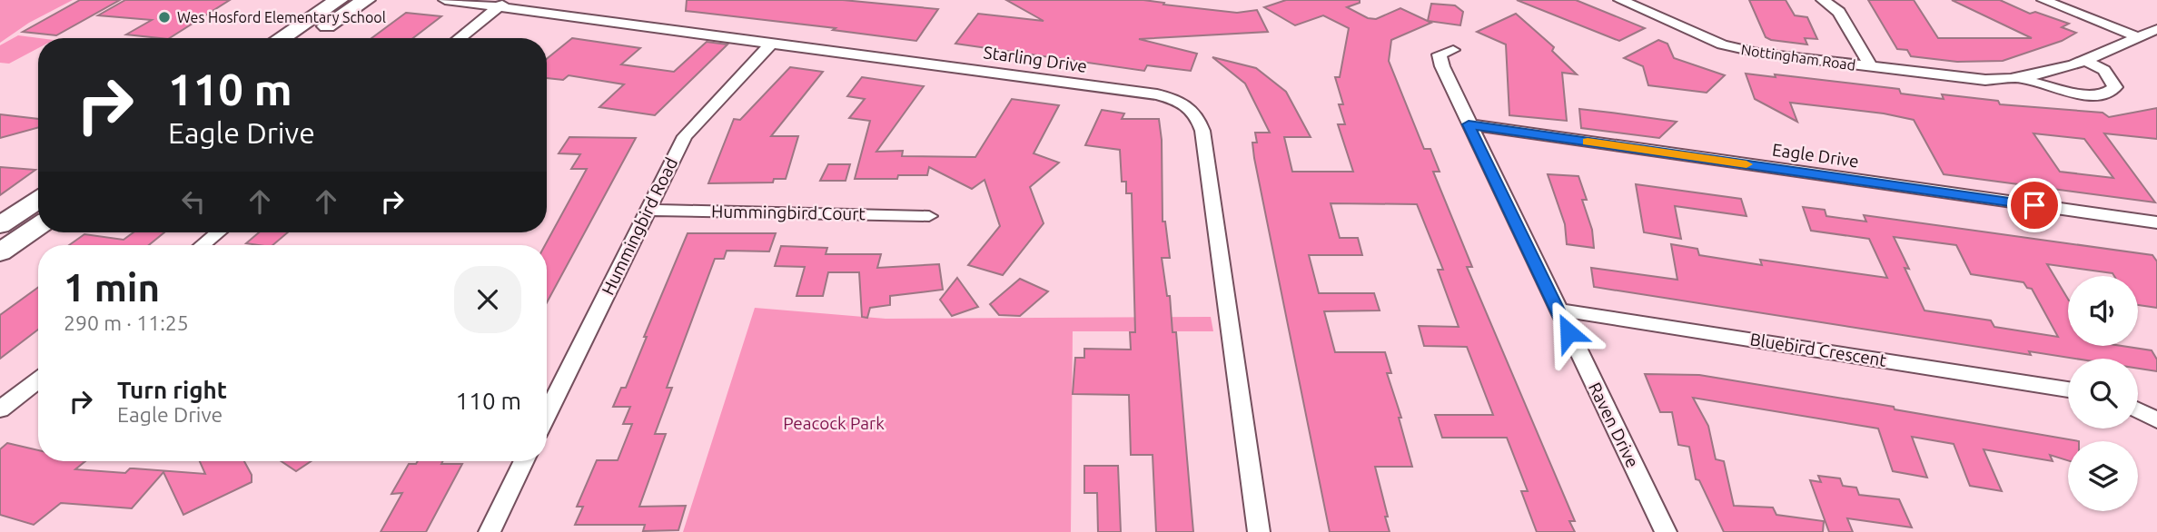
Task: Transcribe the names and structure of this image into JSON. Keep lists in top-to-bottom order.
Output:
{
  "streets": {
    "street": [
      "Nottingham Road",
      "Starling Drive",
      "Eagle Drive",
      "Hummingbird Court",
      "Hummingbird Road",
      "Bluebird Crescent",
      "Raven Drive"
    ]
  },
  "crossings": [
    ["Starling Drive", "Hummingbird Road"],
    ["Eagle Drive", "Raven Drive"],
    ["Hummingbird Court", "Hummingbird Road"],
    ["Bluebird Crescent", "Raven Drive"]
  ],
  "parks": ["Peacock Park"],
  "places": ["Wes Hosford Elementary School"],
  "page": {
    "turn": ["110 m", "Eagle Drive"],
    "heading": ["1 min", "290 m · 11:25"],
    "list": [
      {
        "name": "Turn right",
        "note": "Eagle Drive",
        "value": "110 m"
      }
    ]
  }
}
